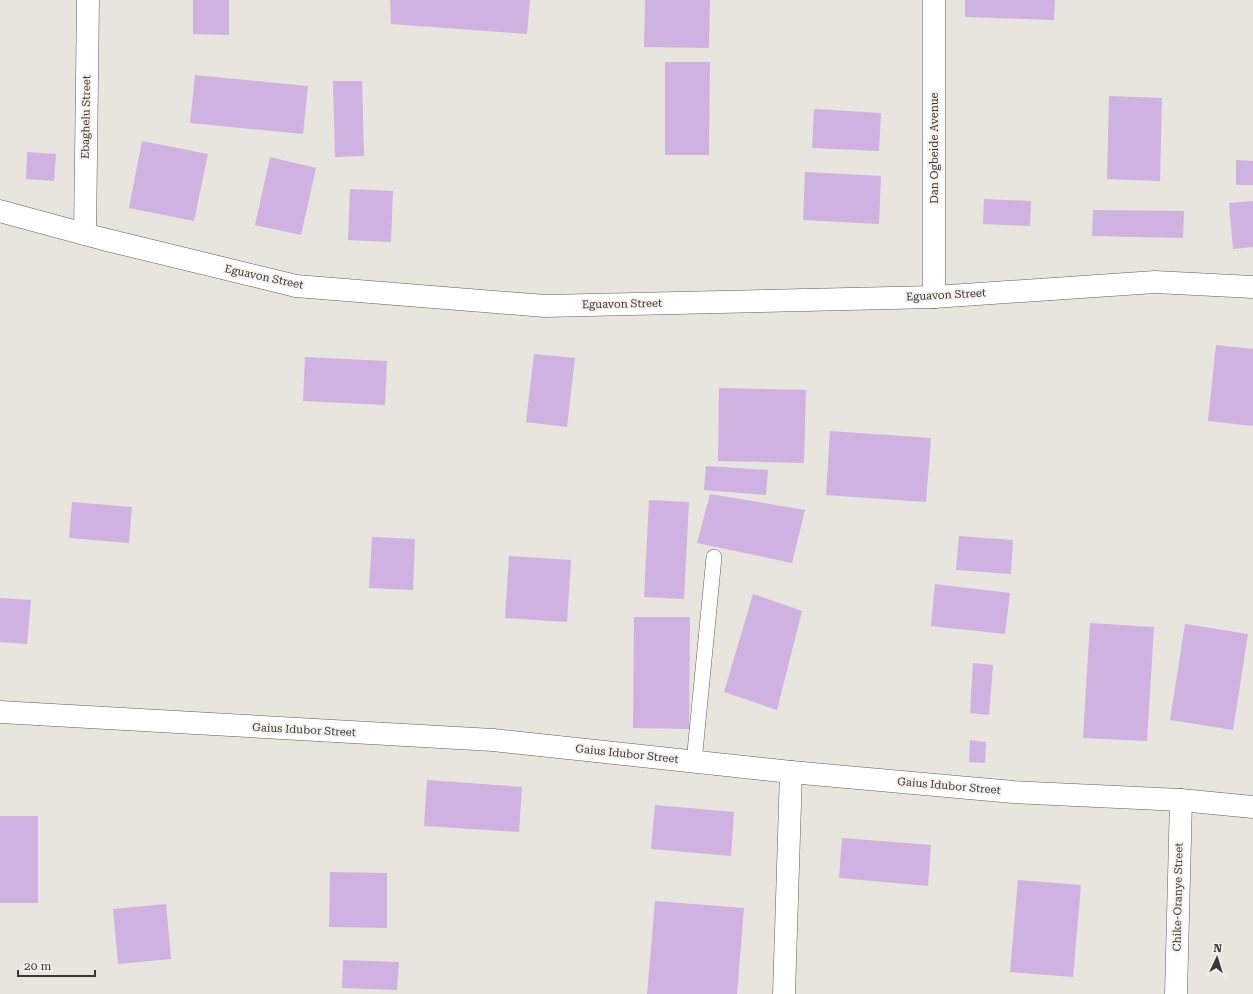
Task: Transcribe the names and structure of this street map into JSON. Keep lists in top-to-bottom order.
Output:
{
  "streets": {
    "street": [
      "Ebaghelu Street",
      "Dan Ogbeide Avenue",
      "Eguavon Street",
      "Gaius Idubor Street",
      "Chike-Oranye Street"
    ]
  },
  "crossings": [
    ["Ebaghelu Street", "Eguavon Street"],
    ["Dan Ogbeide Avenue", "Eguavon Street"],
    ["Gaius Idubor Street", "Chike-Oranye Street"]
  ],
  "scale_bar": "20 m",
  "north": "top"
}
